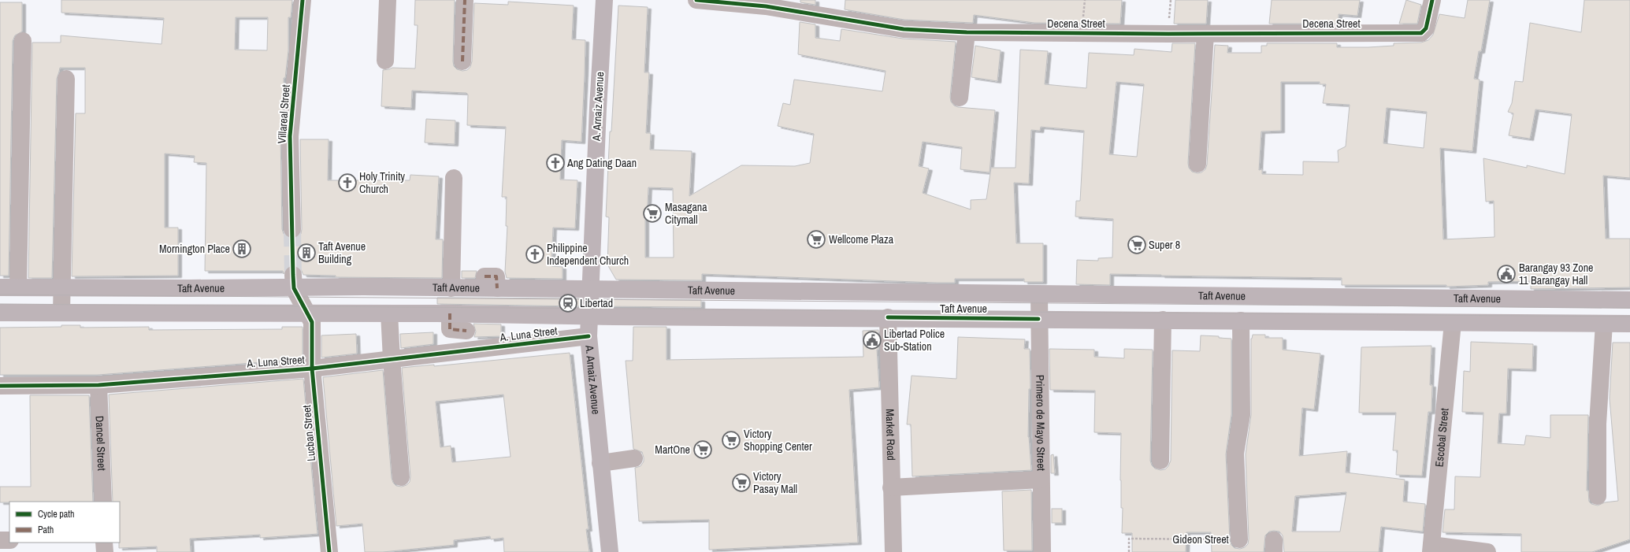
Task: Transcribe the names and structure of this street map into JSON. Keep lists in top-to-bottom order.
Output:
{
  "streets": {
    "main road": ["A. Arnaiz Avenue", "Taft Avenue"],
    "street": [
      "Decena Street",
      "Villareal Street",
      "A. Luna Street",
      "Primero de Mayo Street",
      "Lucban Street",
      "Market Road",
      "Escobal Street",
      "Dancel Street"
    ],
    "path": ["Gideon Street"]
  },
  "crossings": [
    ["A. Arnaiz Avenue", "Taft Avenue"],
    ["A. Arnaiz Avenue", "A. Luna Street"],
    ["Taft Avenue", "Primero de Mayo Street"],
    ["Taft Avenue", "Lucban Street"],
    ["Taft Avenue", "Market Road"],
    ["Taft Avenue", "Escobal Street"],
    ["A. Luna Street", "Lucban Street"],
    ["A. Luna Street", "Dancel Street"]
  ],
  "places": {
    "church": ["Ang Dating Daan", "Holy Trinity Church", "Philippine Independent Church"],
    "supermarket": [
      "Masagana Citymall",
      "Wellcome Plaza",
      "Super 8",
      "Victory Shopping Center",
      "MartOne",
      "Victory Pasay Mall"
    ],
    "building": ["Mornington Place", "Taft Avenue Building"],
    "public building": ["Barangay 93 Zone 11 Barangay Hall", "Libertad Police Sub-Station"],
    "station": ["Libertad"]
  },
  "legend": ["Cycle path", "Path"]
}
